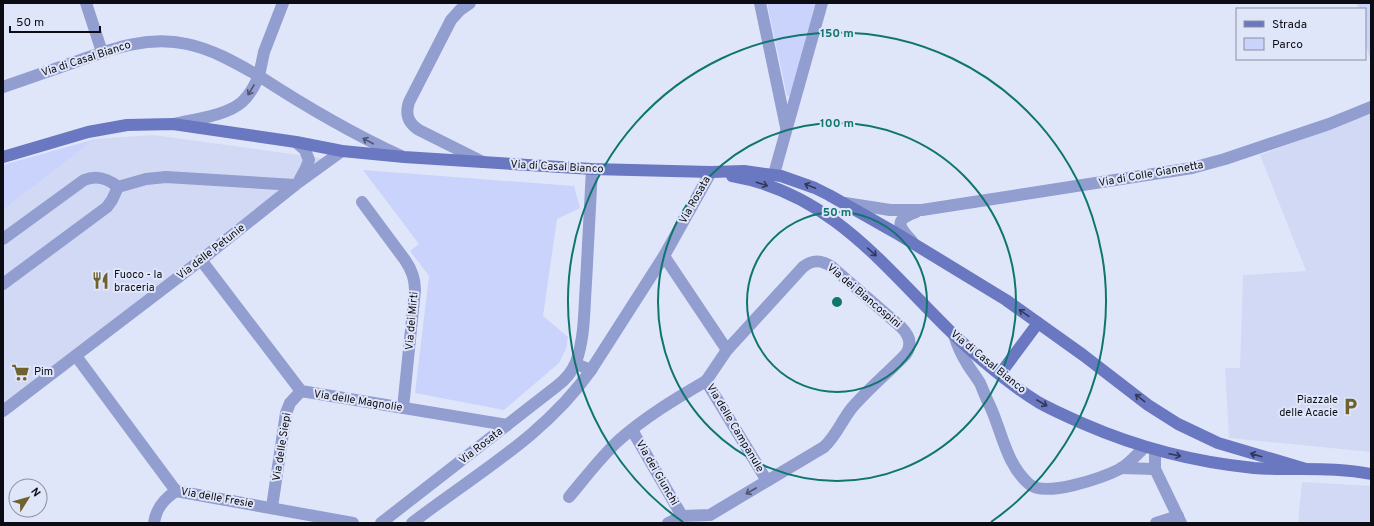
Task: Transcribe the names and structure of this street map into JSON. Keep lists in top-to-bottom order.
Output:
{
  "streets": {
    "main road": ["Via di Casal Bianco"],
    "street": [
      "Via di Colle Giannetta",
      "Via Rosata",
      "Via delle Petunie",
      "Via dei Biancospini",
      "Via dei Mirti",
      "Via delle Magnolie",
      "Via delle Campanule",
      "Via delle Siepi",
      "Via dei Giunchi",
      "Via delle Fresie"
    ]
  },
  "crossings": [
    ["Via di Casal Bianco", "Via di Colle Giannetta"],
    ["Via di Casal Bianco", "Via Rosata"],
    ["Via di Casal Bianco", "Via delle Petunie"],
    ["Via Rosata", "Via delle Magnolie"],
    ["Via delle Petunie", "Via delle Magnolie"],
    ["Via delle Petunie", "Via delle Fresie"],
    ["Via dei Biancospini", "Via delle Campanule"],
    ["Via dei Biancospini", "Via dei Giunchi"],
    ["Via dei Mirti", "Via delle Magnolie"],
    ["Via delle Magnolie", "Via delle Siepi"],
    ["Via delle Siepi", "Via delle Fresie"]
  ],
  "places": {
    "restaurant": ["Fuoco - la braceria"],
    "supermarket": ["Pim"],
    "parking": ["Piazzale delle Acacie"]
  },
  "legend": ["Strada", "Parco"],
  "scale_bar": "50 m",
  "north": "top right",
  "rings": ["150 m", "100 m", "50 m"]
}
